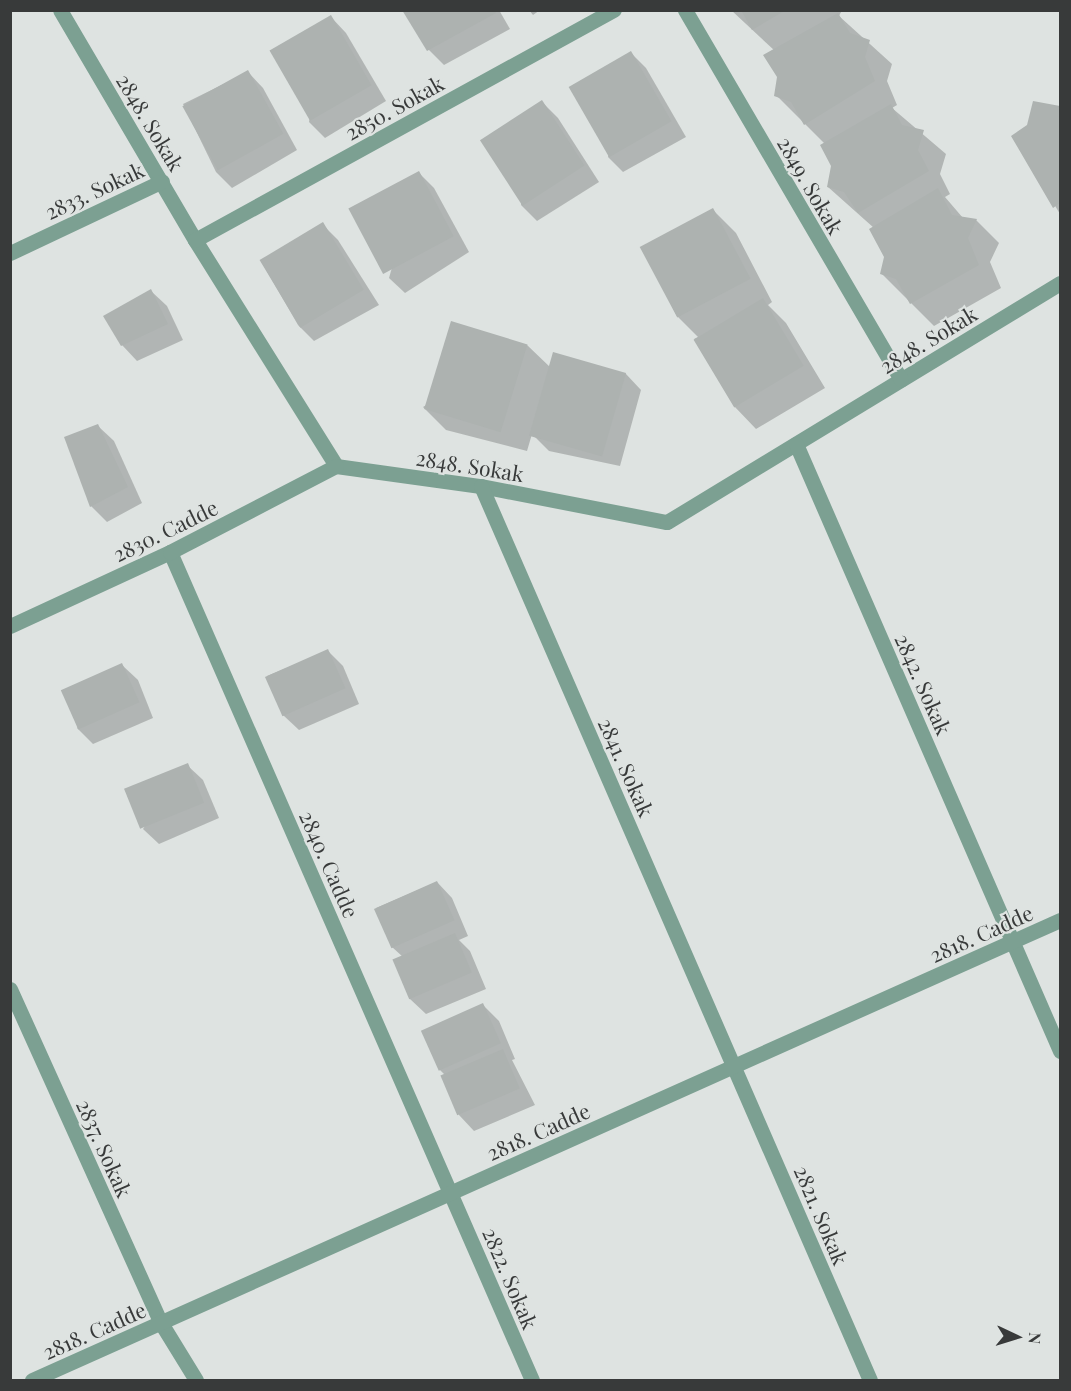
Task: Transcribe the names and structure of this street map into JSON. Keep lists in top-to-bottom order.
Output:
{
  "streets": {
    "street": [
      "2850. Sokak",
      "2848. Sokak",
      "2849. Sokak",
      "2833. Sokak",
      "2830. Cadde",
      "2842. Sokak",
      "2841. Sokak",
      "2840. Cadde",
      "2818. Cadde",
      "2837. Sokak",
      "2821. Sokak",
      "2822. Sokak"
    ]
  },
  "crossings": [
    ["2850. Sokak", "2848. Sokak"],
    ["2848. Sokak", "2849. Sokak"],
    ["2848. Sokak", "2833. Sokak"],
    ["2848. Sokak", "2830. Cadde"],
    ["2848. Sokak", "2842. Sokak"],
    ["2848. Sokak", "2841. Sokak"],
    ["2830. Cadde", "2840. Cadde"],
    ["2842. Sokak", "2818. Cadde"],
    ["2841. Sokak", "2818. Cadde"],
    ["2841. Sokak", "2821. Sokak"],
    ["2840. Cadde", "2818. Cadde"],
    ["2840. Cadde", "2822. Sokak"],
    ["2818. Cadde", "2837. Sokak"],
    ["2818. Cadde", "2821. Sokak"],
    ["2818. Cadde", "2822. Sokak"]
  ],
  "north": "right"
}
